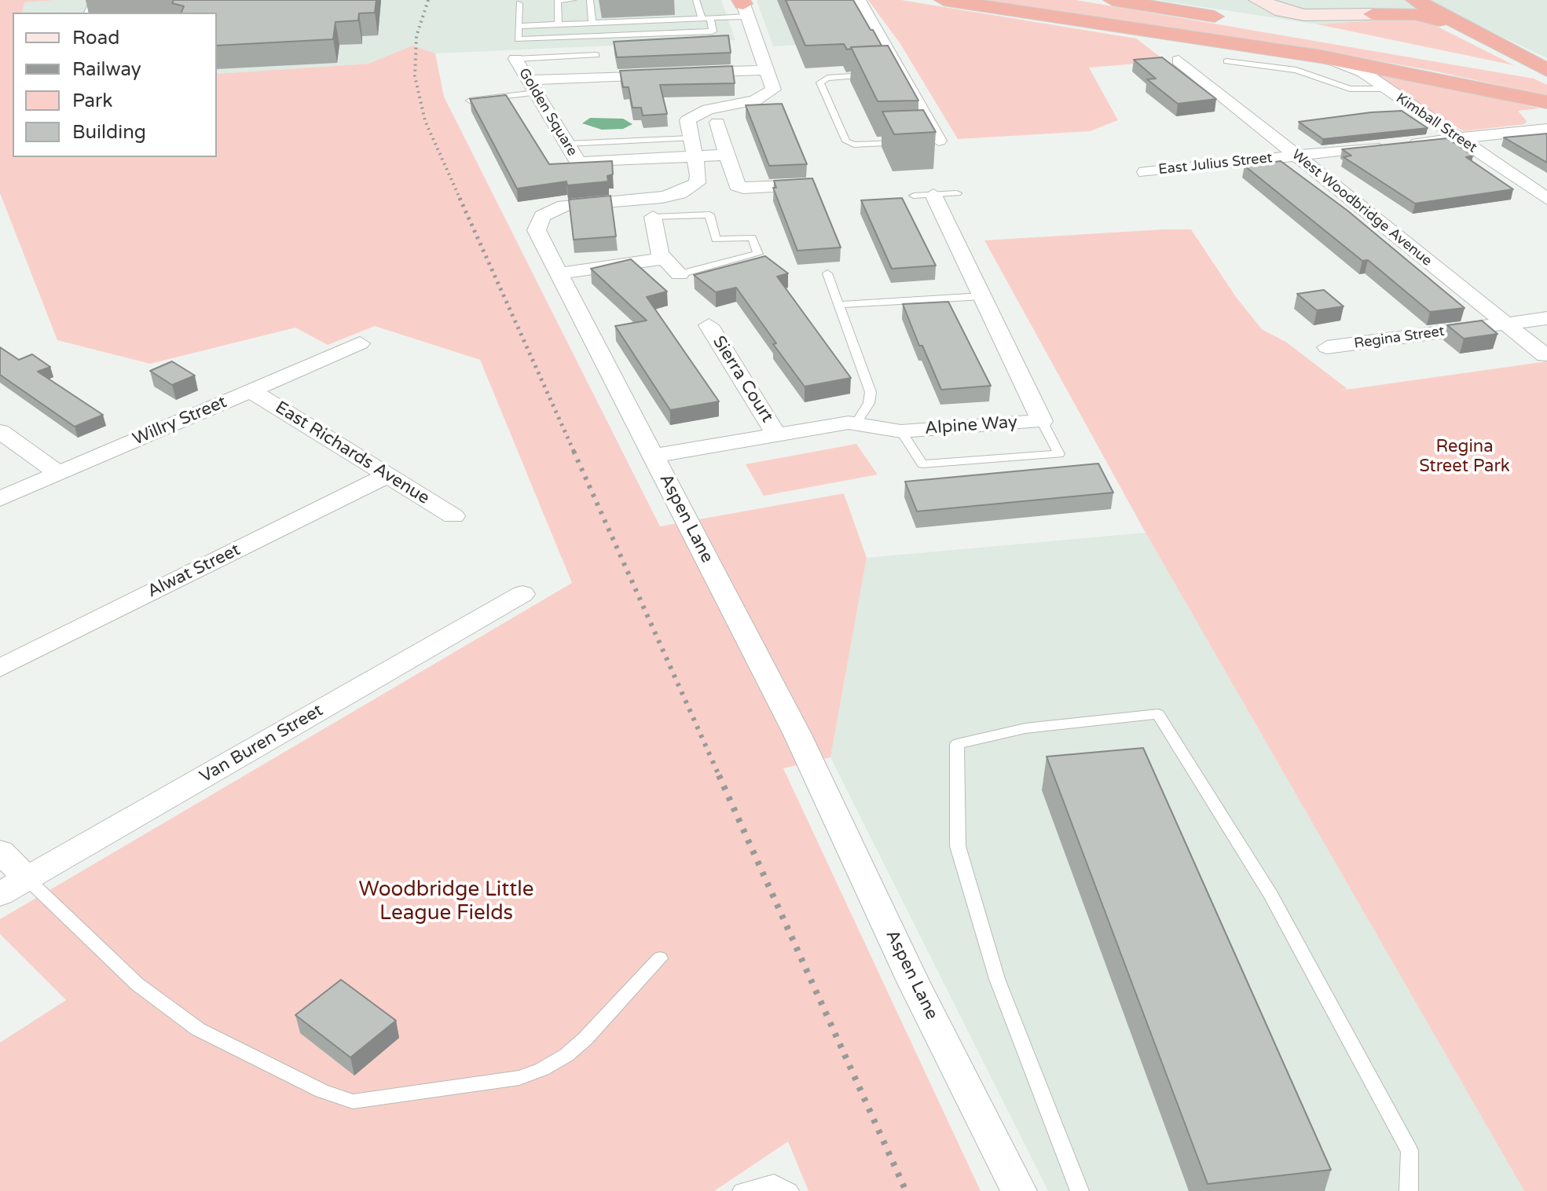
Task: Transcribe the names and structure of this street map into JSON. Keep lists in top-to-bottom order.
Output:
{
  "streets": {
    "street": [
      "Golden Square",
      "Kimball Street",
      "East Julius Street",
      "West Woodbridge Avenue",
      "Regina Street",
      "Sierra Court",
      "Willry Street",
      "Alpine Way",
      "East Richards Avenue",
      "Aspen Lane",
      "Alwat Street",
      "Van Buren Street"
    ]
  },
  "crossings": [
    ["Golden Square", "Aspen Lane"],
    ["Kimball Street", "East Julius Street"],
    ["East Julius Street", "West Woodbridge Avenue"],
    ["West Woodbridge Avenue", "Regina Street"],
    ["Sierra Court", "Alpine Way"],
    ["Willry Street", "East Richards Avenue"],
    ["Alpine Way", "Aspen Lane"],
    ["East Richards Avenue", "Alwat Street"]
  ],
  "parks": ["Regina Street Park", "Woodbridge Little League Fields"],
  "legend": [
    "Road",
    "Railway",
    "Park",
    "Building"
  ]
}
